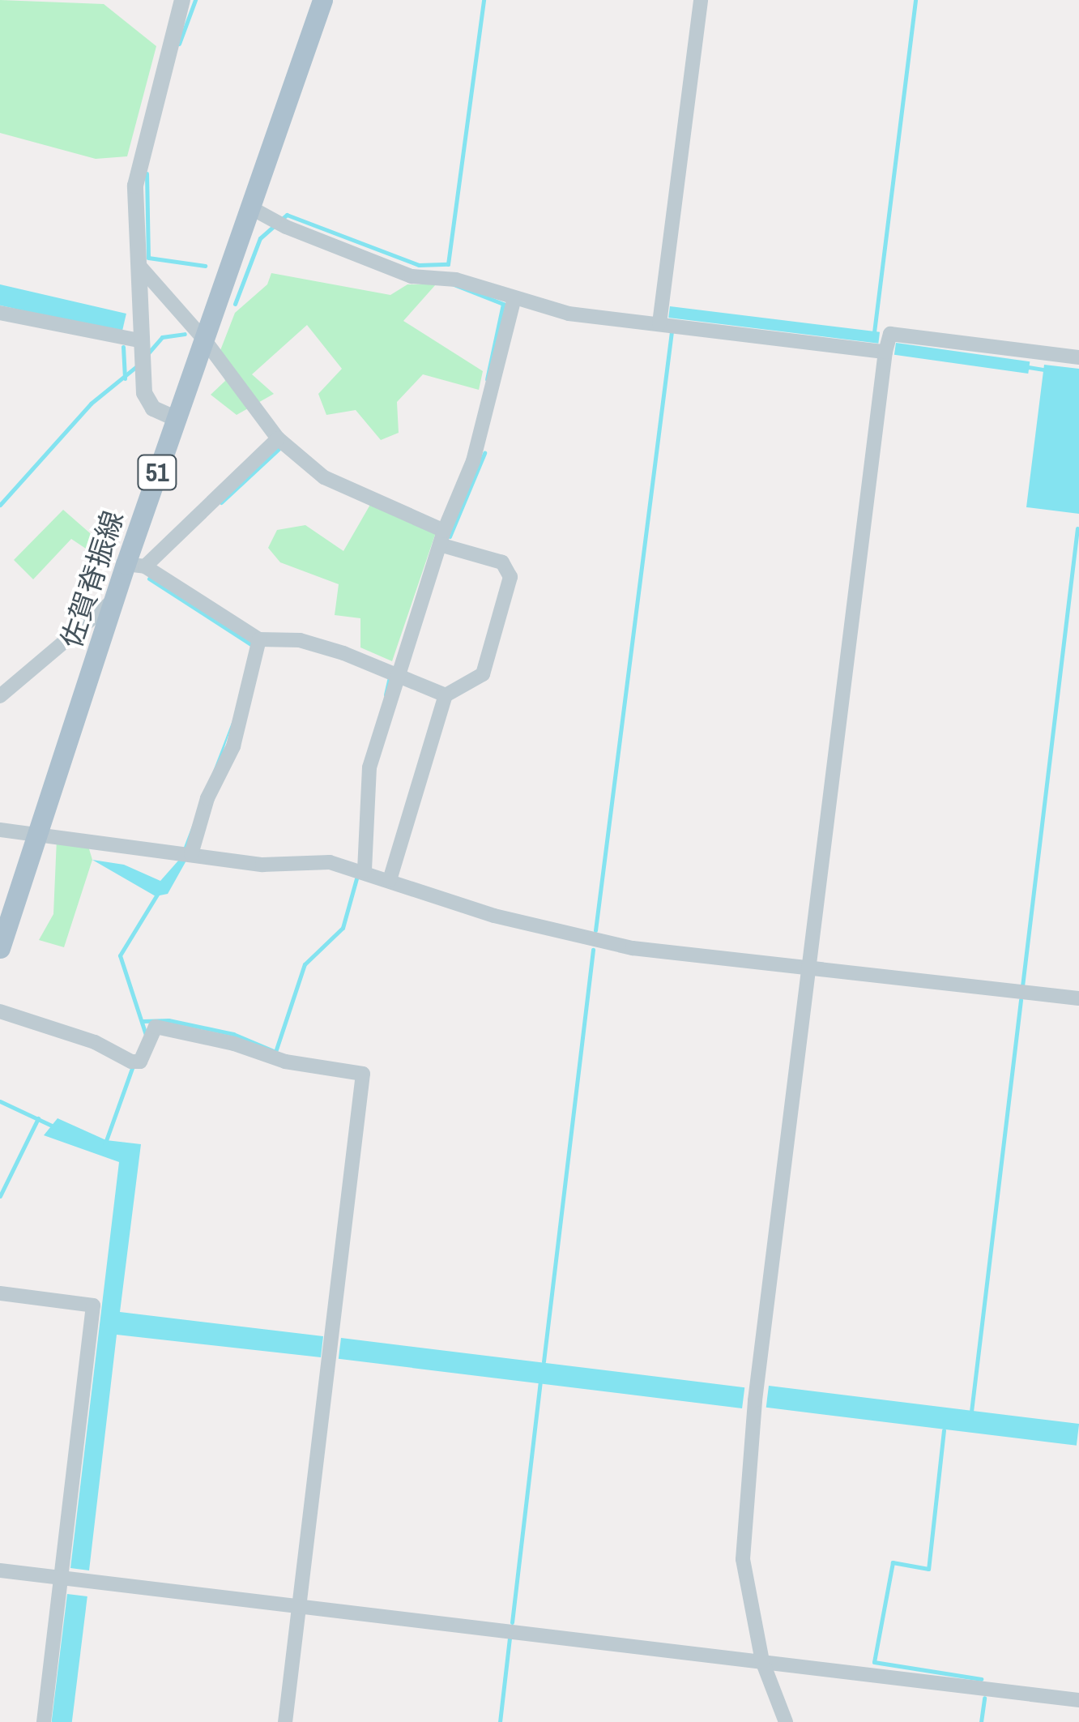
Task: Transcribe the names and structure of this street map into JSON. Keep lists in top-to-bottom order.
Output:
{
  "streets": {
    "main road": ["51", "佐賀脊振線"]
  }
}
